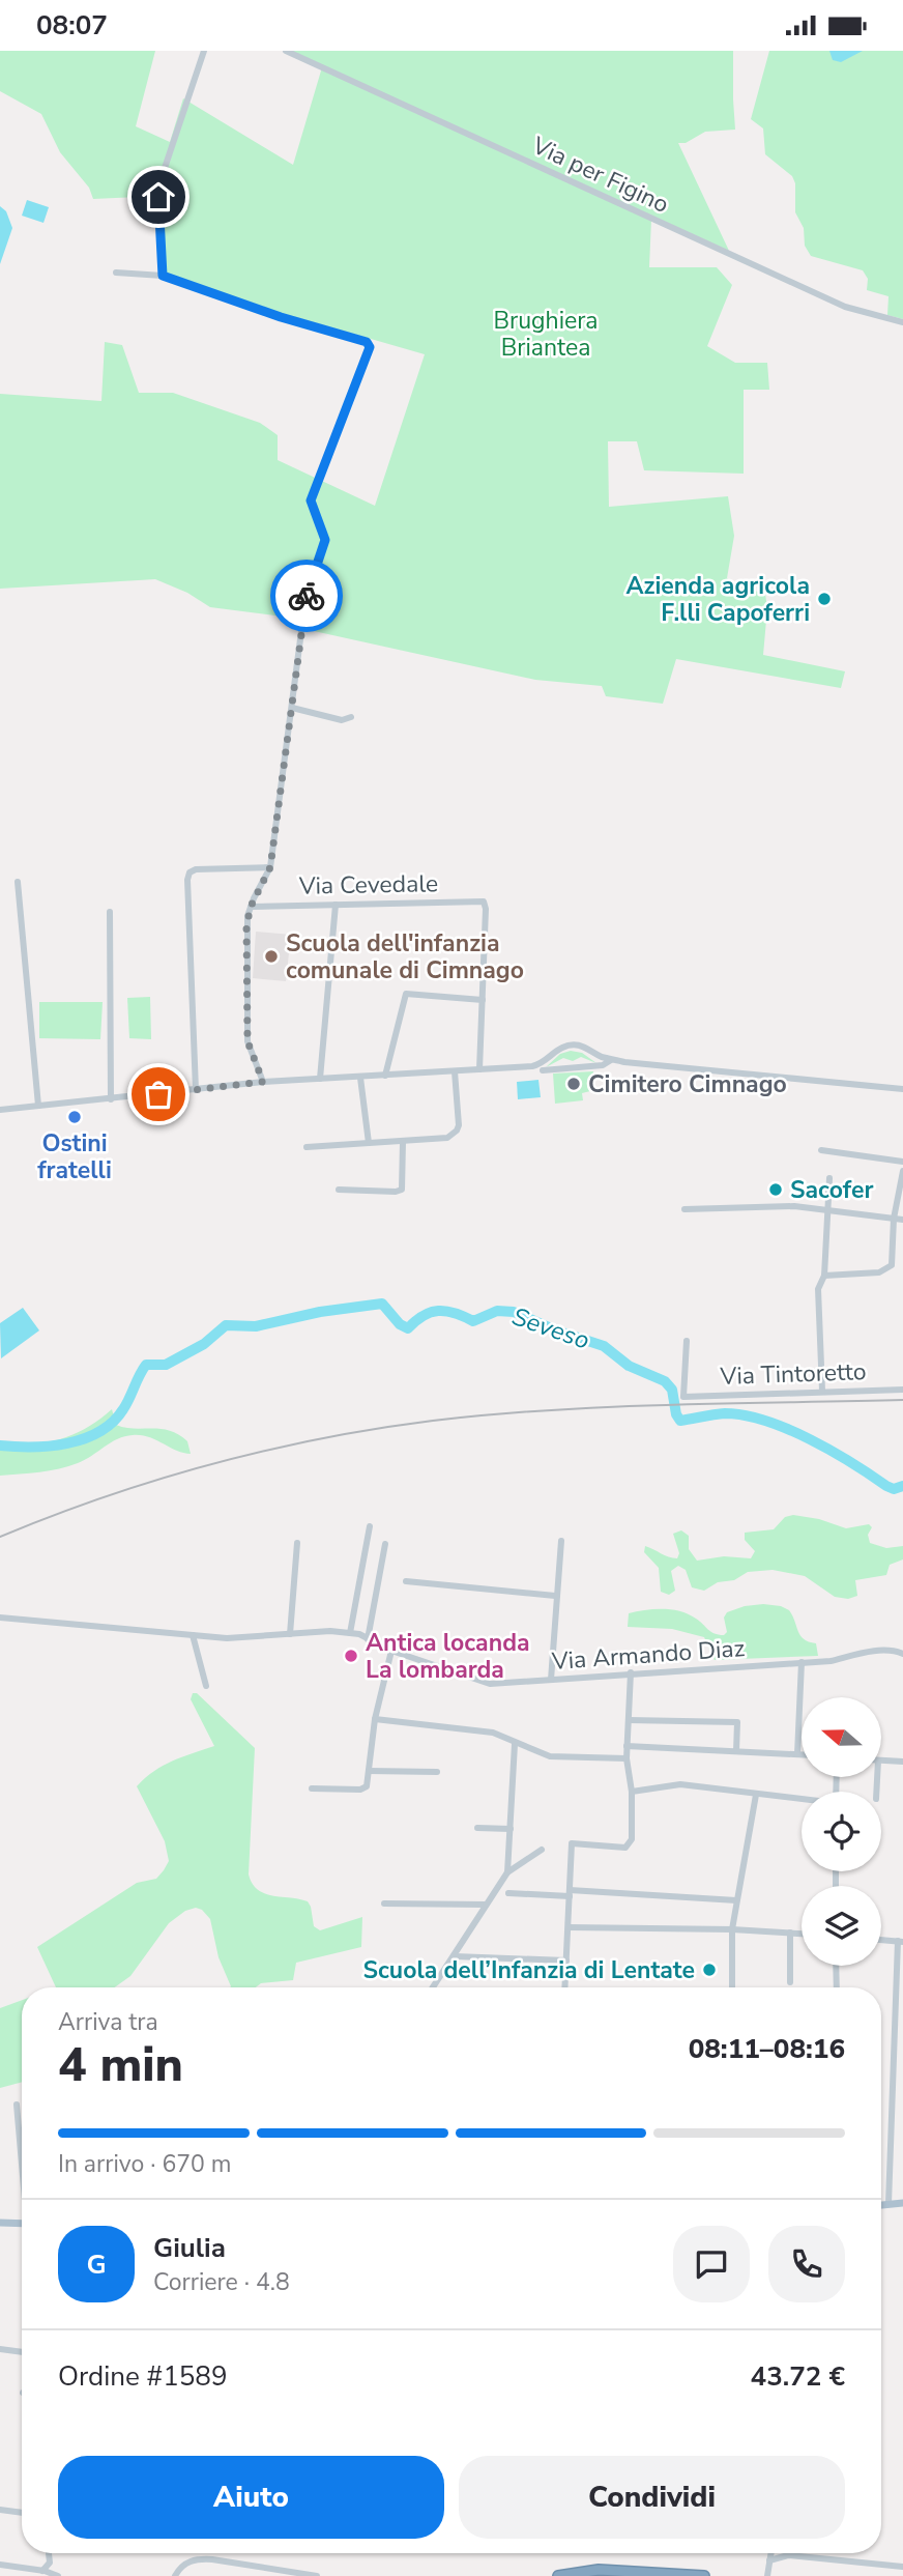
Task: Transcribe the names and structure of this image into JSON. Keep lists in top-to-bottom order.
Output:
{
  "streets": {
    "street": [
      "Via per Figino",
      "Via Cevedale",
      "Via Tintoretto",
      "Via Armando Diaz"
    ]
  },
  "water": ["Seveso"],
  "parks": ["Brughiera Briantea"],
  "places": [
    "Azienda agricola F.lli Capoferri",
    "Scuola dell'infanzia comunale di Cimnago",
    "Cimitero Cimnago",
    "Ostini fratelli",
    "Sacofer",
    "Antica locanda La lombarda",
    "Scuola dell’Infanzia di Lentate"
  ],
  "north": "left",
  "page": {
    "status": "08:07",
    "heading": ["4 min", "Arriva tra", "08:11–08:16"],
    "panel": [
      "Giulia",
      "Corriere · 4.8",
      "Ordine #1589",
      "43.72 €"
    ],
    "bar": "In arrivo · 670 m",
    "round": "G",
    "buttons": ["Aiuto", "Condividi"]
  }
}
